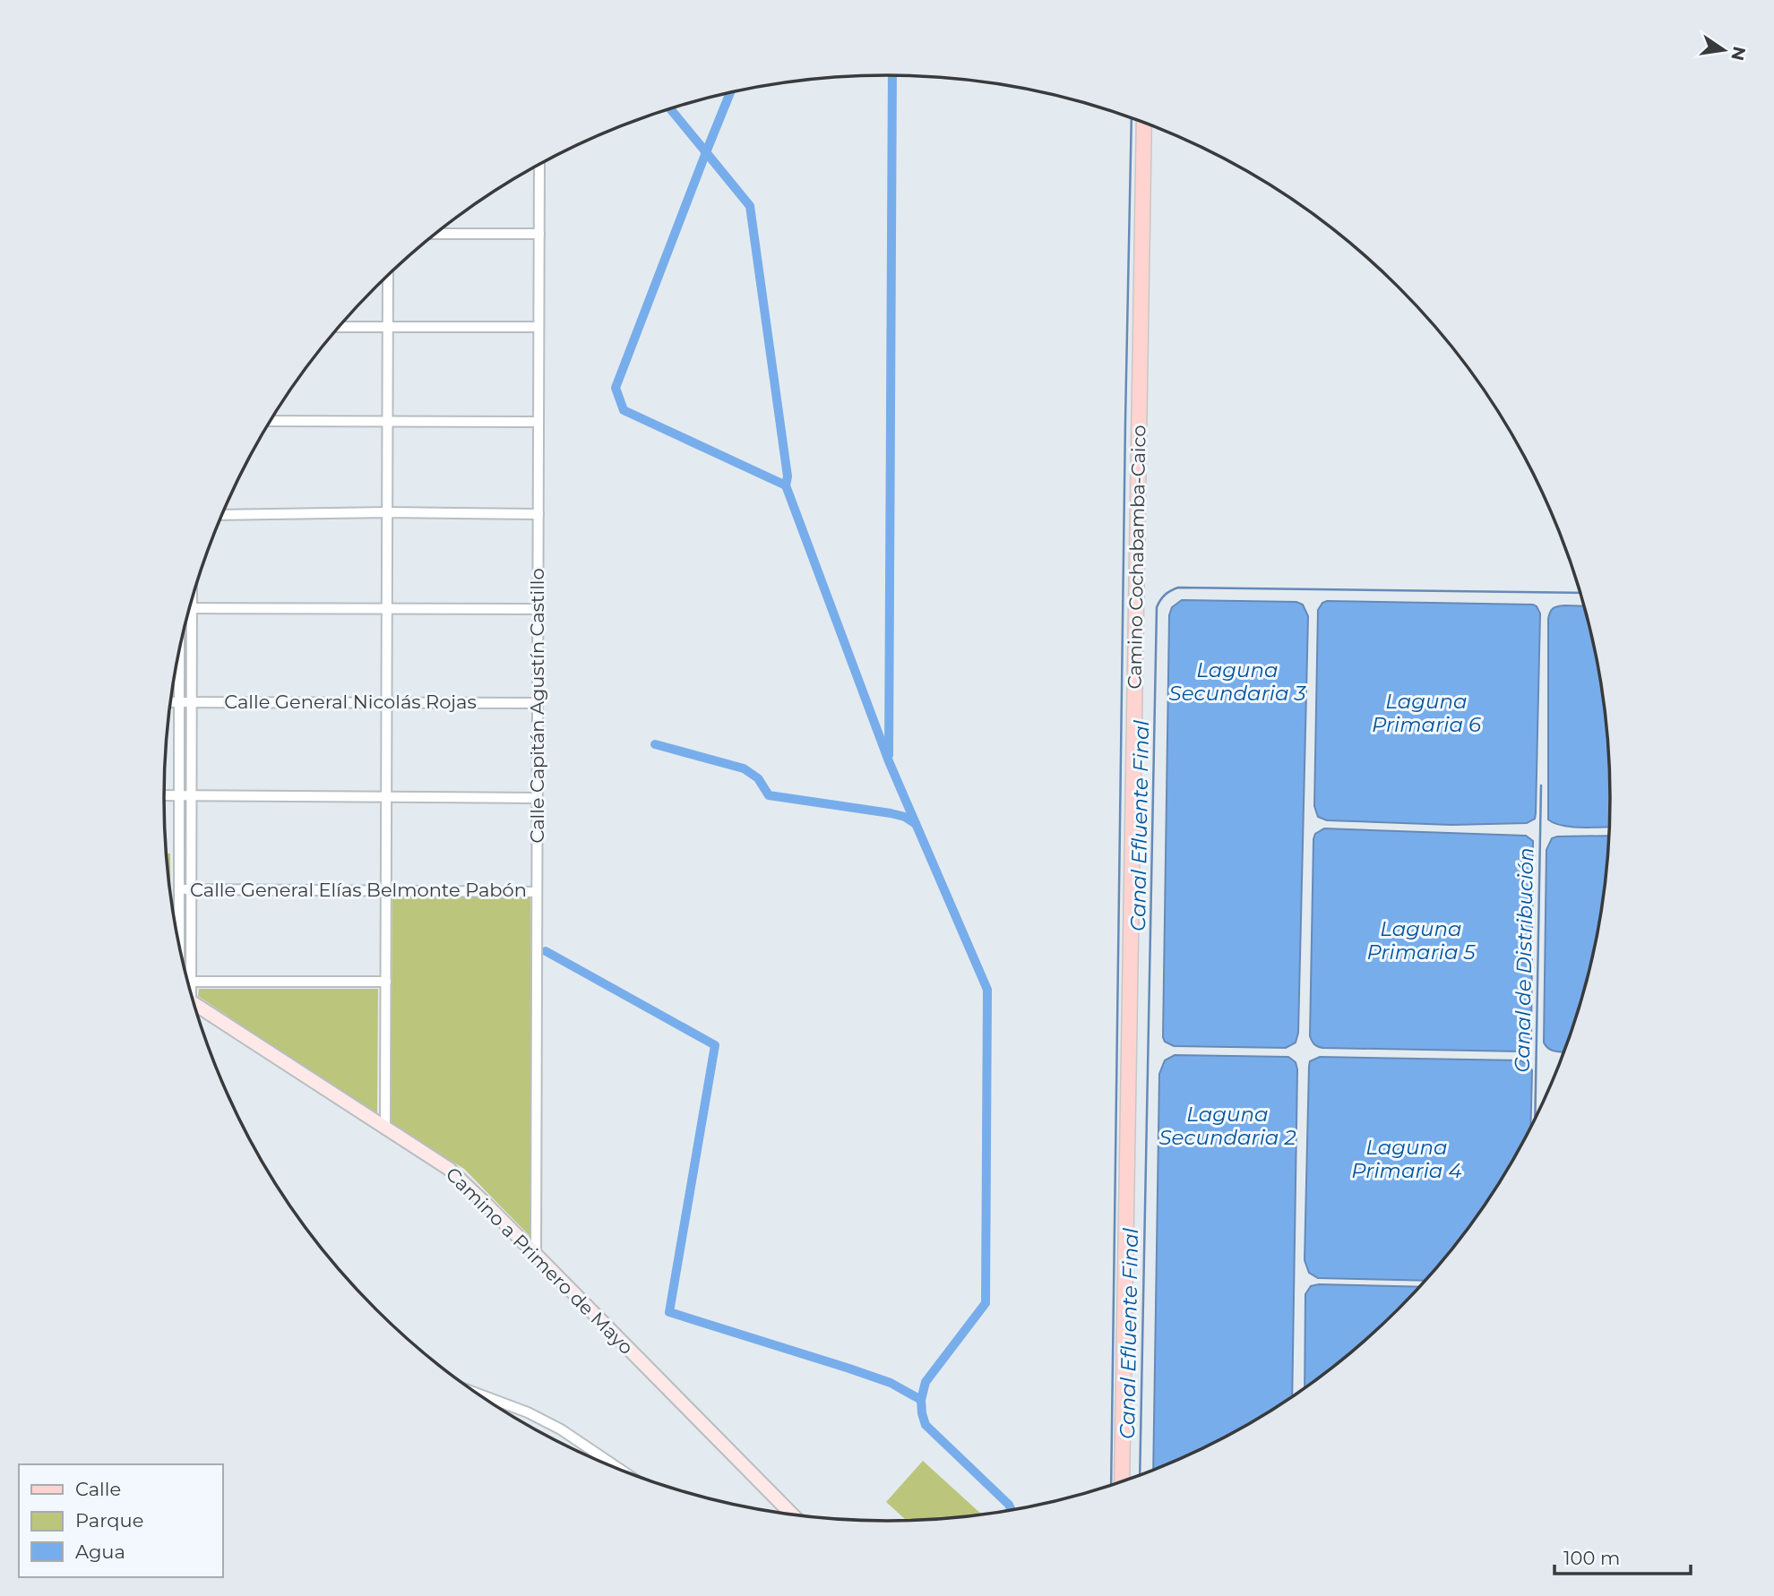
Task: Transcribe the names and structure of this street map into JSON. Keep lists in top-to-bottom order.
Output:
{
  "streets": {
    "main road": ["Camino Cochabamba-Caico", "Camino a Primero de Mayo"],
    "street": ["Calle General Nicolás Rojas", "Calle Capitán Agustín Castillo", "Calle General Elías Belmonte Pabón"]
  },
  "crossings": [
    ["Calle General Nicolás Rojas", "Calle Capitán Agustín Castillo"],
    ["Calle Capitán Agustín Castillo", "Calle General Elías Belmonte Pabón"],
    ["Calle Capitán Agustín Castillo", "Camino a Primero de Mayo"]
  ],
  "water": [
    "Laguna Secundaria 3",
    "Laguna Primaria 6",
    "Canal Efluente Final",
    "Laguna Primaria 5",
    "Canal de Distribución",
    "Laguna Secundaria 2",
    "Laguna Primaria 4"
  ],
  "legend": ["Calle", "Parque", "Agua"],
  "scale_bar": "100 m",
  "north": "right"
}
